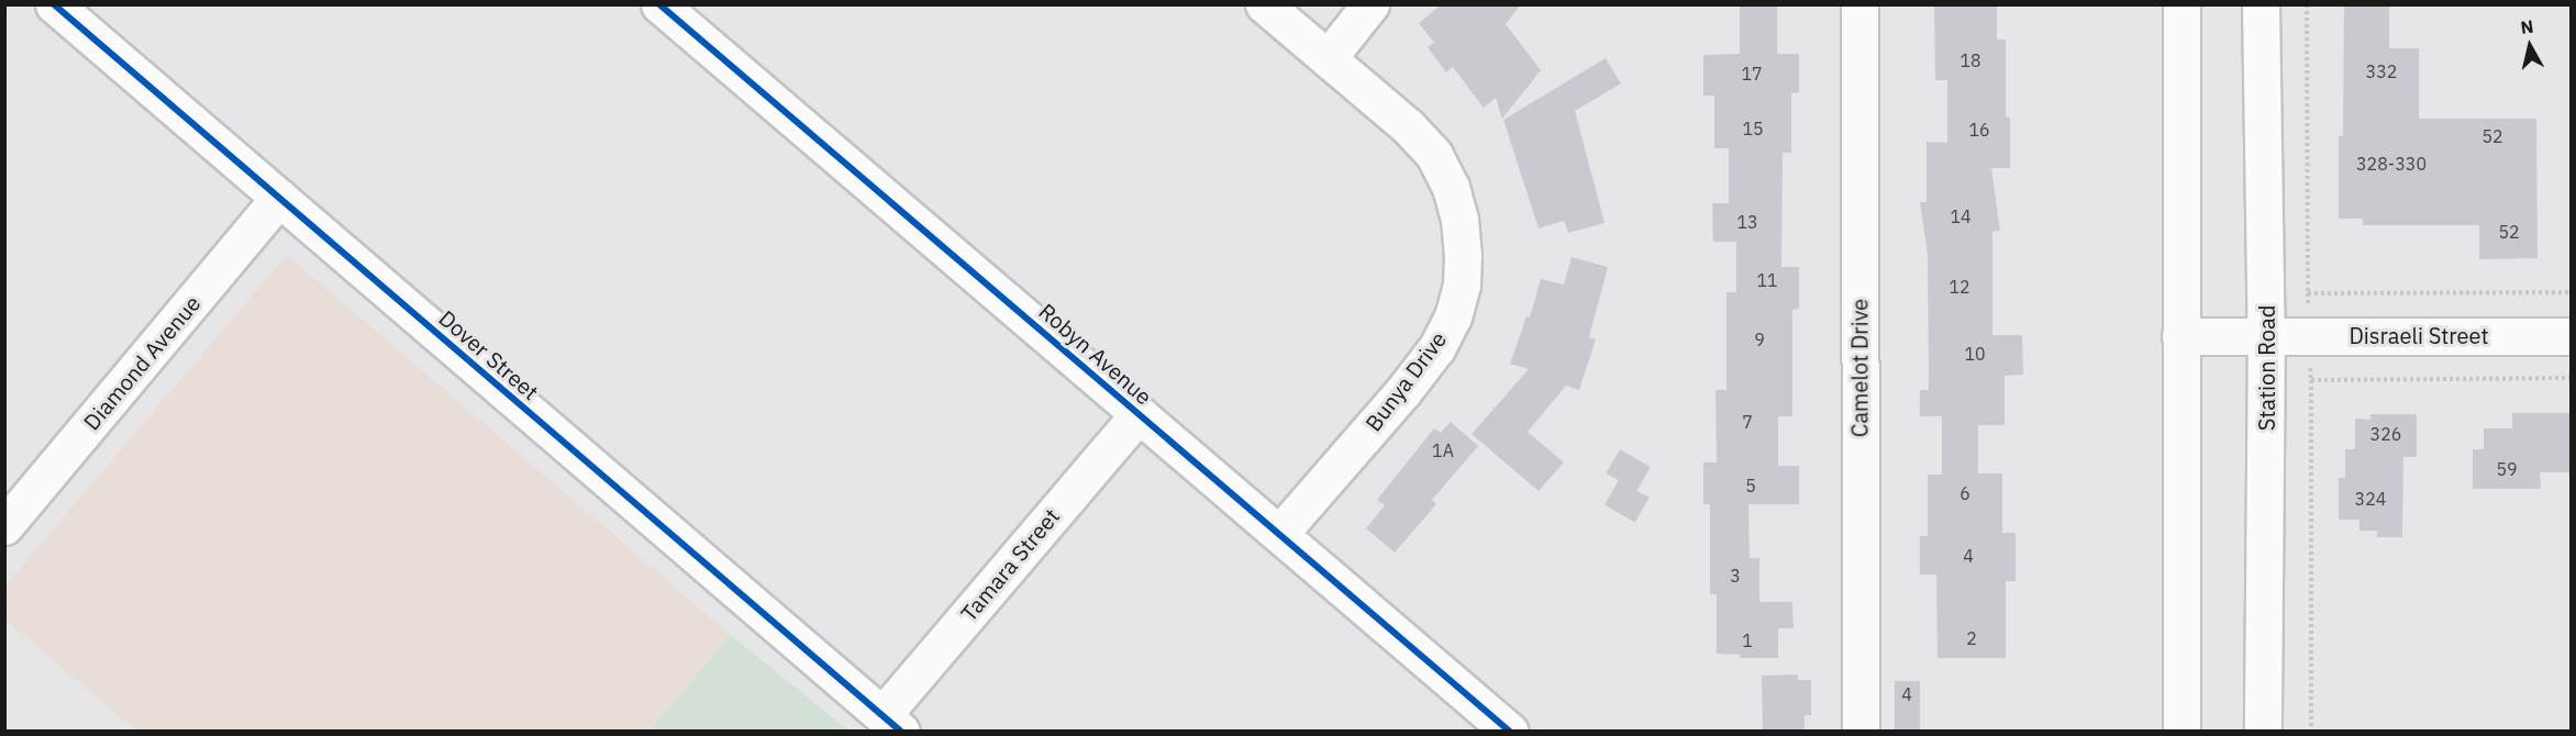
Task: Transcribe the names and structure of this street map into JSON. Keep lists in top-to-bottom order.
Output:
{
  "streets": {
    "street": [
      "Disraeli Street",
      "Robyn Avenue",
      "Dover Street",
      "Diamond Avenue",
      "Camelot Drive",
      "Station Road",
      "Bunya Drive",
      "Tamara Street"
    ]
  },
  "crossings": [
    ["Disraeli Street", "Station Road"],
    ["Robyn Avenue", "Bunya Drive"],
    ["Robyn Avenue", "Tamara Street"],
    ["Dover Street", "Diamond Avenue"],
    ["Dover Street", "Tamara Street"]
  ],
  "house_numbers": [
    "18",
    "332",
    "17",
    "15",
    "16",
    "52",
    "328-330",
    "14",
    "13",
    "52",
    "11",
    "12",
    "9",
    "10",
    "7",
    "326",
    "1A",
    "59",
    "5",
    "6",
    "324",
    "4",
    "3",
    "2",
    "1",
    "4"
  ],
  "north": "top"
}
